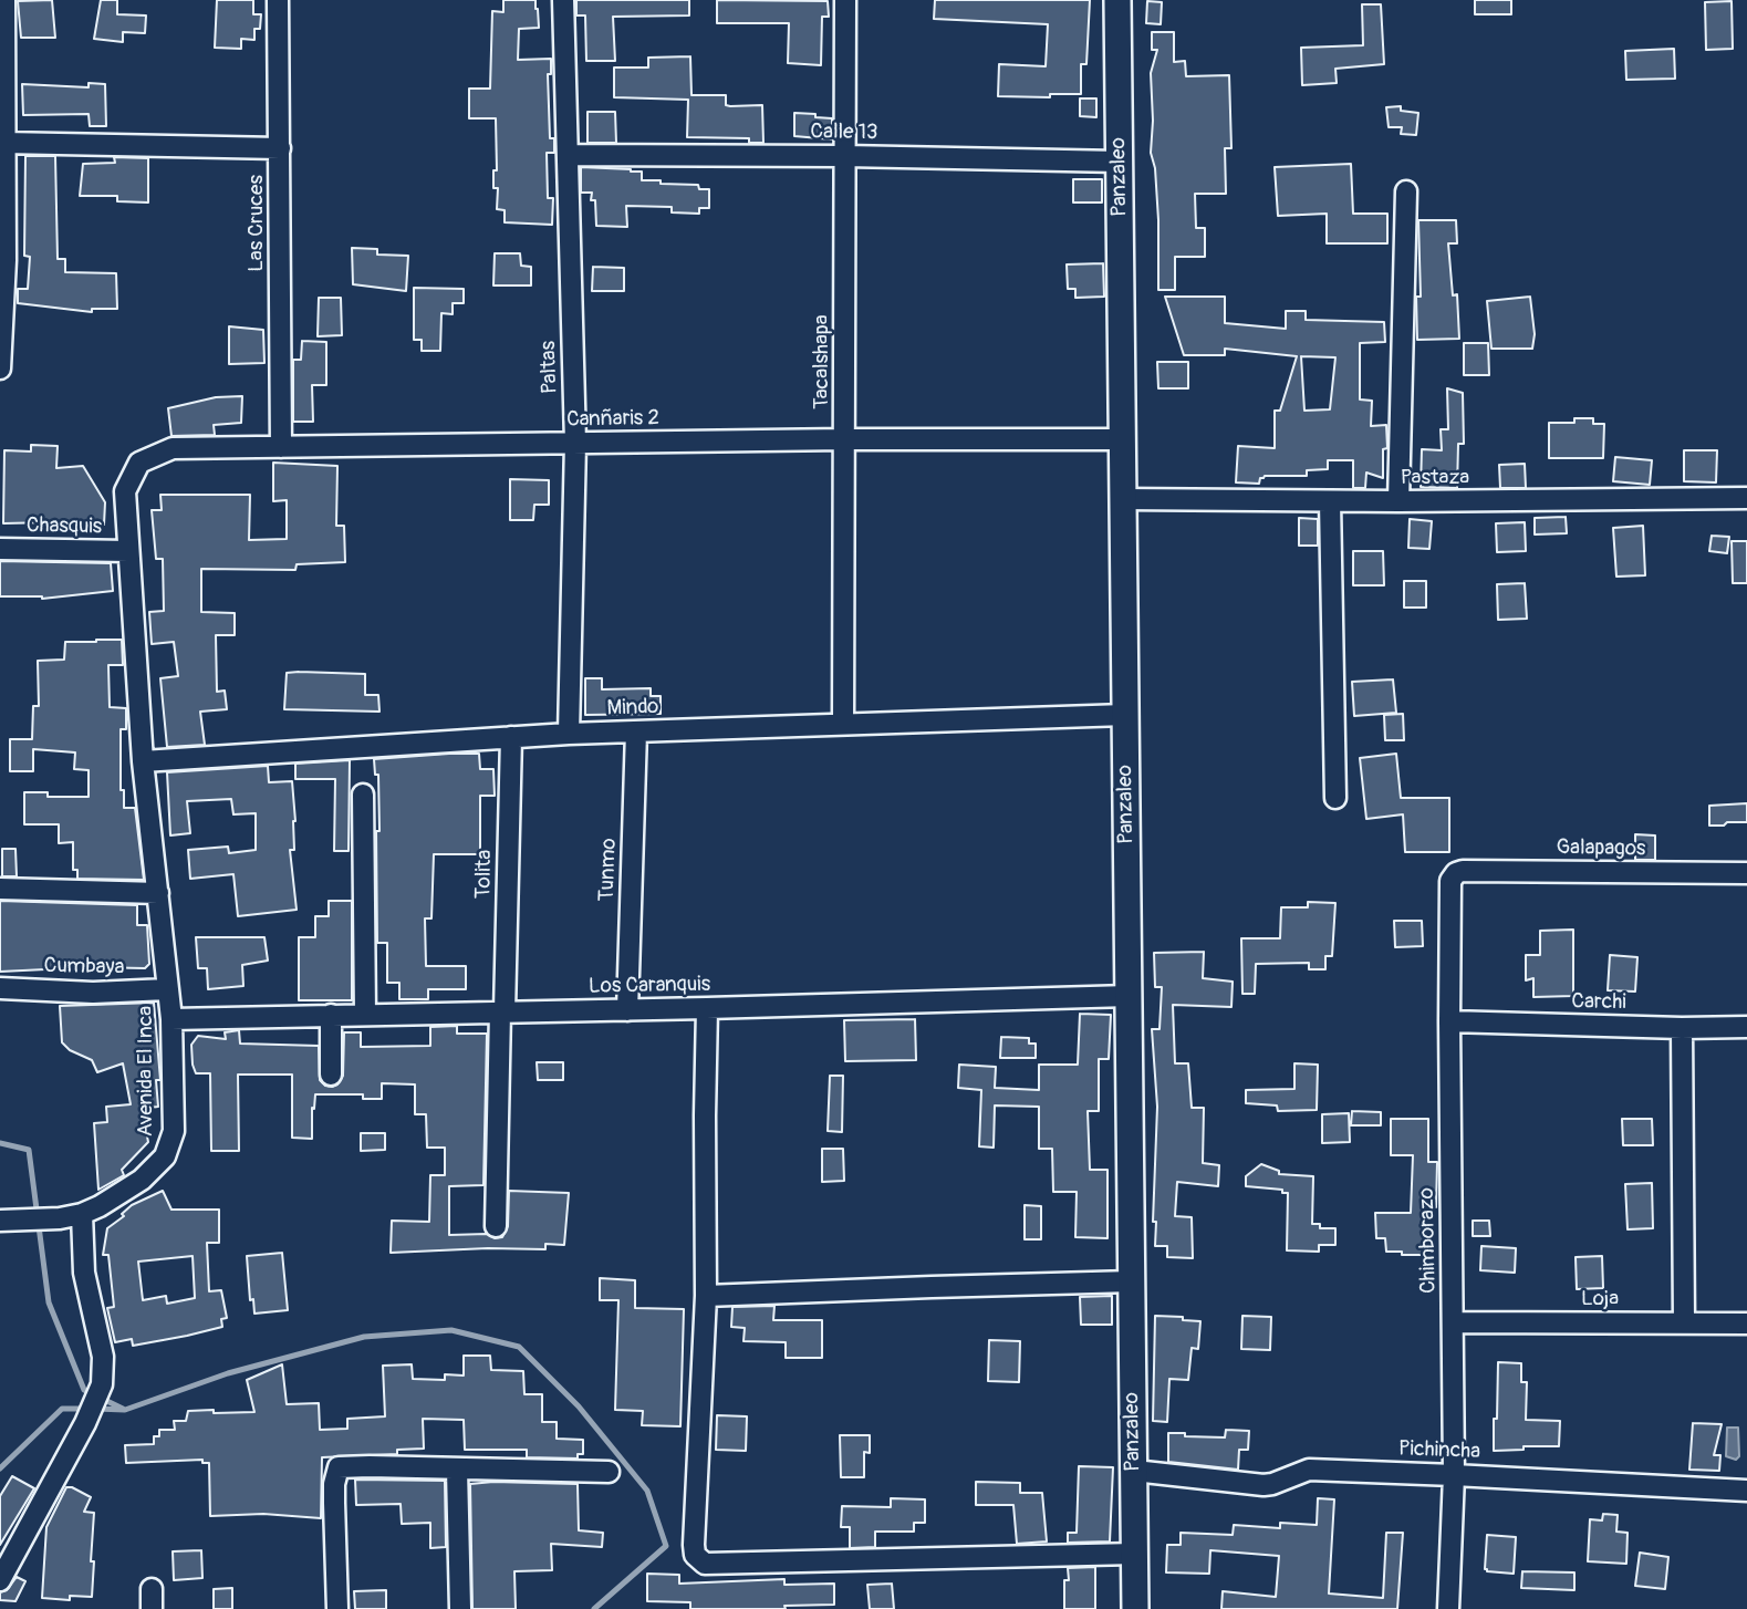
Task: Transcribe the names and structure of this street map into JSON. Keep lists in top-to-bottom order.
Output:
{
  "streets": {
    "street": [
      "Calle 13",
      "Panzaleo",
      "Las Cruces",
      "Tacalshapa",
      "Paltas",
      "Canñaris 2",
      "Pastaza",
      "Chasquis",
      "Mindo",
      "Galapagos",
      "Tunmo",
      "Tolita",
      "Cumbaya",
      "Los Caranquis",
      "Carchi",
      "Avenida El Inca",
      "Chimborazo",
      "Loja",
      "Pichincha"
    ]
  },
  "crossings": [
    ["Calle 13", "Panzaleo"],
    ["Calle 13", "Tacalshapa"],
    ["Calle 13", "Paltas"],
    ["Panzaleo", "Canñaris 2"],
    ["Panzaleo", "Pastaza"],
    ["Panzaleo", "Mindo"],
    ["Panzaleo", "Los Caranquis"],
    ["Panzaleo", "Pichincha"],
    ["Las Cruces", "Canñaris 2"],
    ["Tacalshapa", "Canñaris 2"],
    ["Tacalshapa", "Mindo"],
    ["Paltas", "Canñaris 2"],
    ["Paltas", "Mindo"],
    ["Canñaris 2", "Avenida El Inca"],
    ["Chasquis", "Avenida El Inca"],
    ["Mindo", "Tunmo"],
    ["Mindo", "Tolita"],
    ["Mindo", "Avenida El Inca"],
    ["Galapagos", "Chimborazo"],
    ["Tunmo", "Los Caranquis"],
    ["Tolita", "Los Caranquis"],
    ["Cumbaya", "Avenida El Inca"],
    ["Los Caranquis", "Avenida El Inca"],
    ["Carchi", "Chimborazo"],
    ["Chimborazo", "Loja"],
    ["Chimborazo", "Pichincha"]
  ]
}
